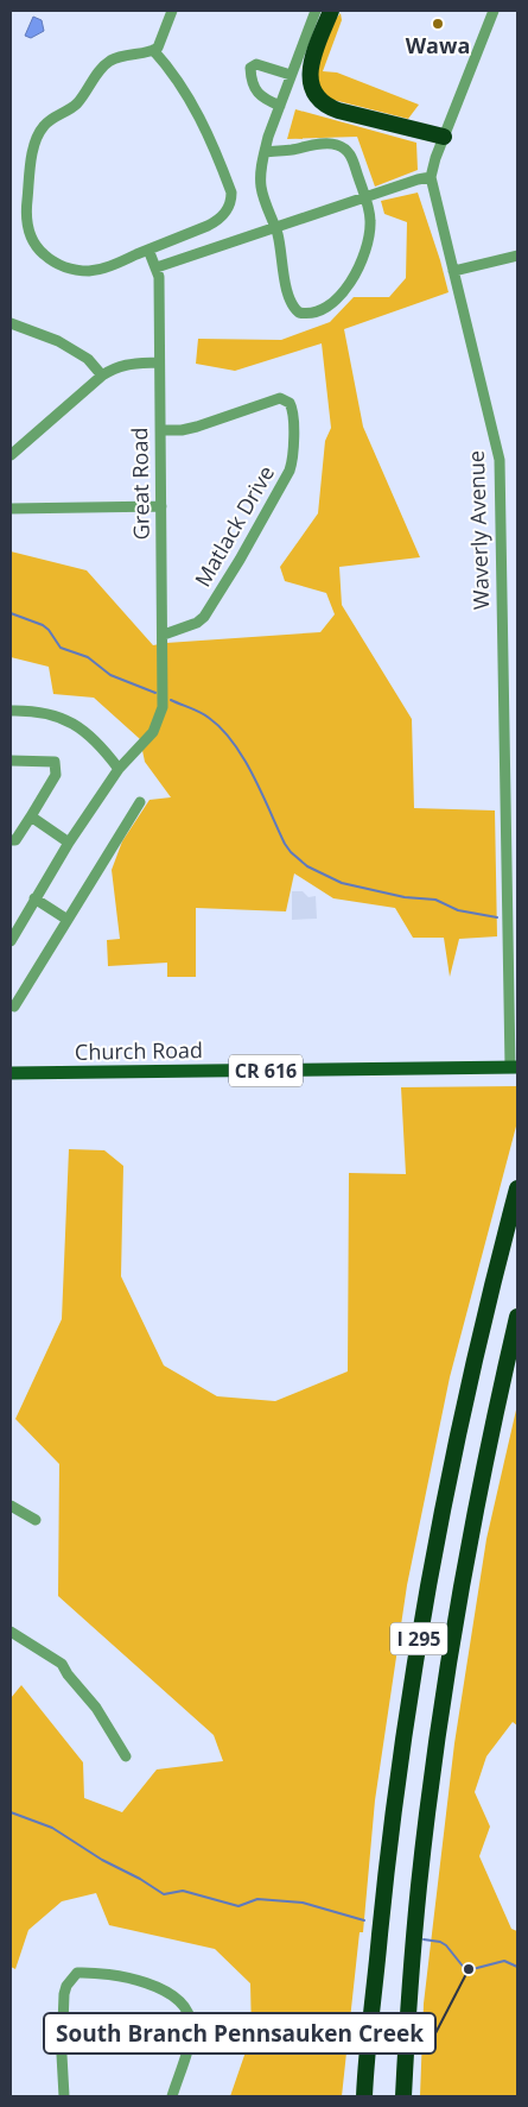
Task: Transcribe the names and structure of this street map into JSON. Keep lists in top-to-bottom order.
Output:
{
  "streets": {
    "highway": ["I 295"],
    "main road": ["Church Road", "CR 616"],
    "street": ["Great Road", "Matlack Drive", "Waverly Avenue"]
  },
  "crossings": [
    ["Great Road", "Matlack Drive"],
    ["Waverly Avenue", "Church Road"]
  ],
  "places": ["Wawa", "South Branch Pennsauken Creek"]
}
